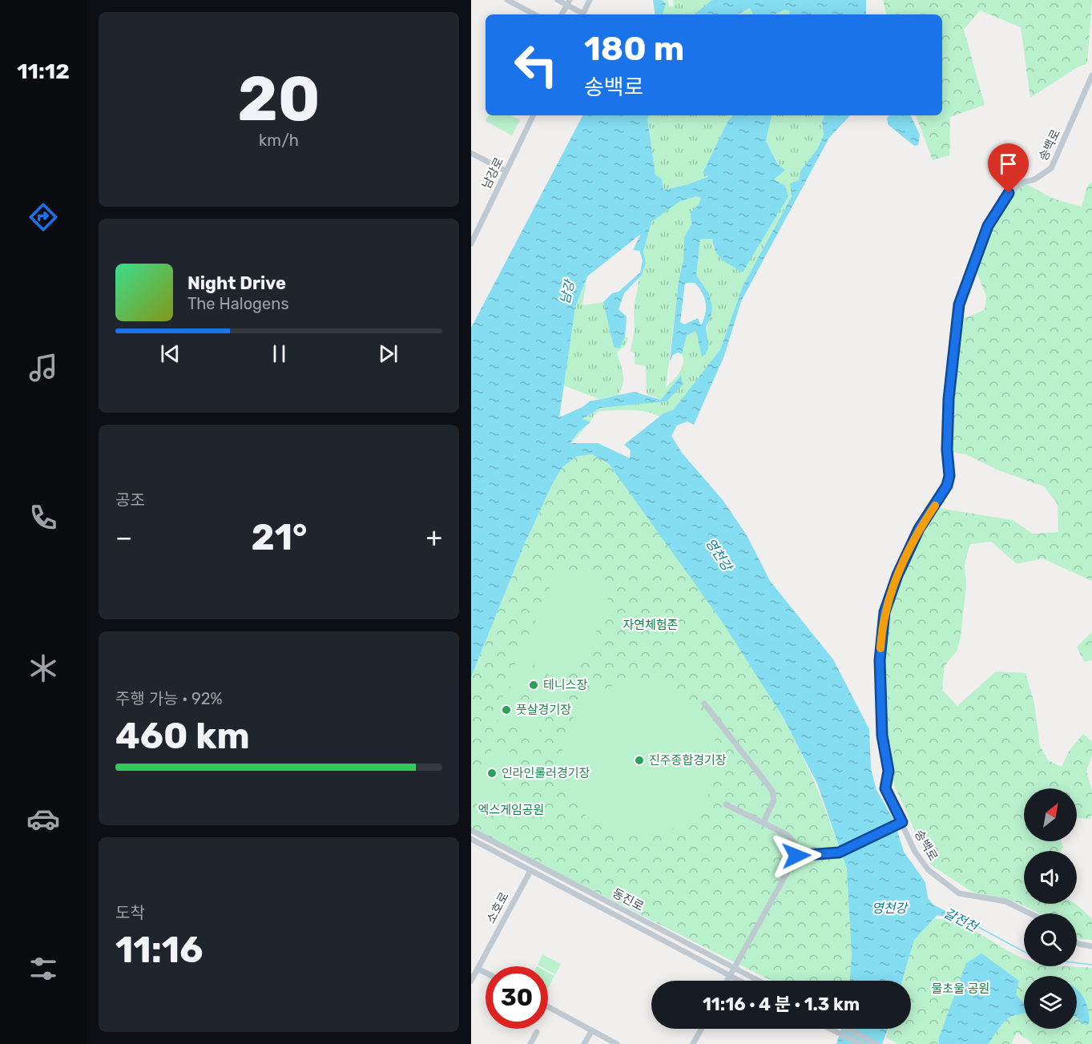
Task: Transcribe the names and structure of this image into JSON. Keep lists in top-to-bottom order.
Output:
{
  "streets": {
    "street": [
      "송백로",
      "남강로",
      "동진로",
      "소호로"
    ]
  },
  "crossings": [
    ["동진로", "소호로"]
  ],
  "water": ["남강", "영천강", "갈전천"],
  "parks": ["자연체험존", "엑스게임공원", "물초울 공원"],
  "places": [
    "테니스장",
    "풋살경기장",
    "진주종합경기장",
    "인라인롤러경기장"
  ],
  "north": "top right",
  "page": {
    "tabs": "11:12",
    "tile": [
      ["20", "km/h"],
      "공조",
      ["주행 가능 · 92%", "460 km"],
      ["도착", "11:16"]
    ],
    "turn": ["180 m", "송백로"],
    "song": ["Night Drive", "The Halogens"],
    "heat": ["−", "21°", "+"],
    "limit": "30",
    "trip": "11:16 · 4 분 · 1.3 km"
  }
}
